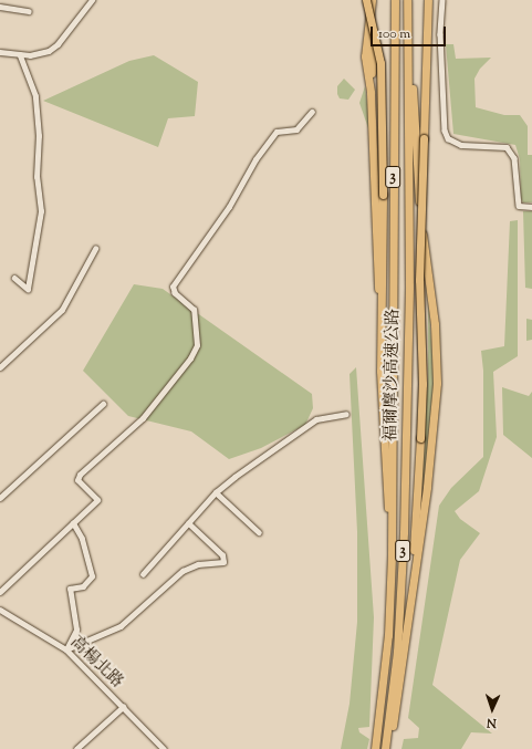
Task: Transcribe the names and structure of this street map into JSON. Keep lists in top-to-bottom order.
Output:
{
  "streets": {
    "highway": ["3", "福爾摩沙高速公路"],
    "street": ["高楊北路"]
  },
  "scale_bar": "100 m",
  "north": "bottom"
}
